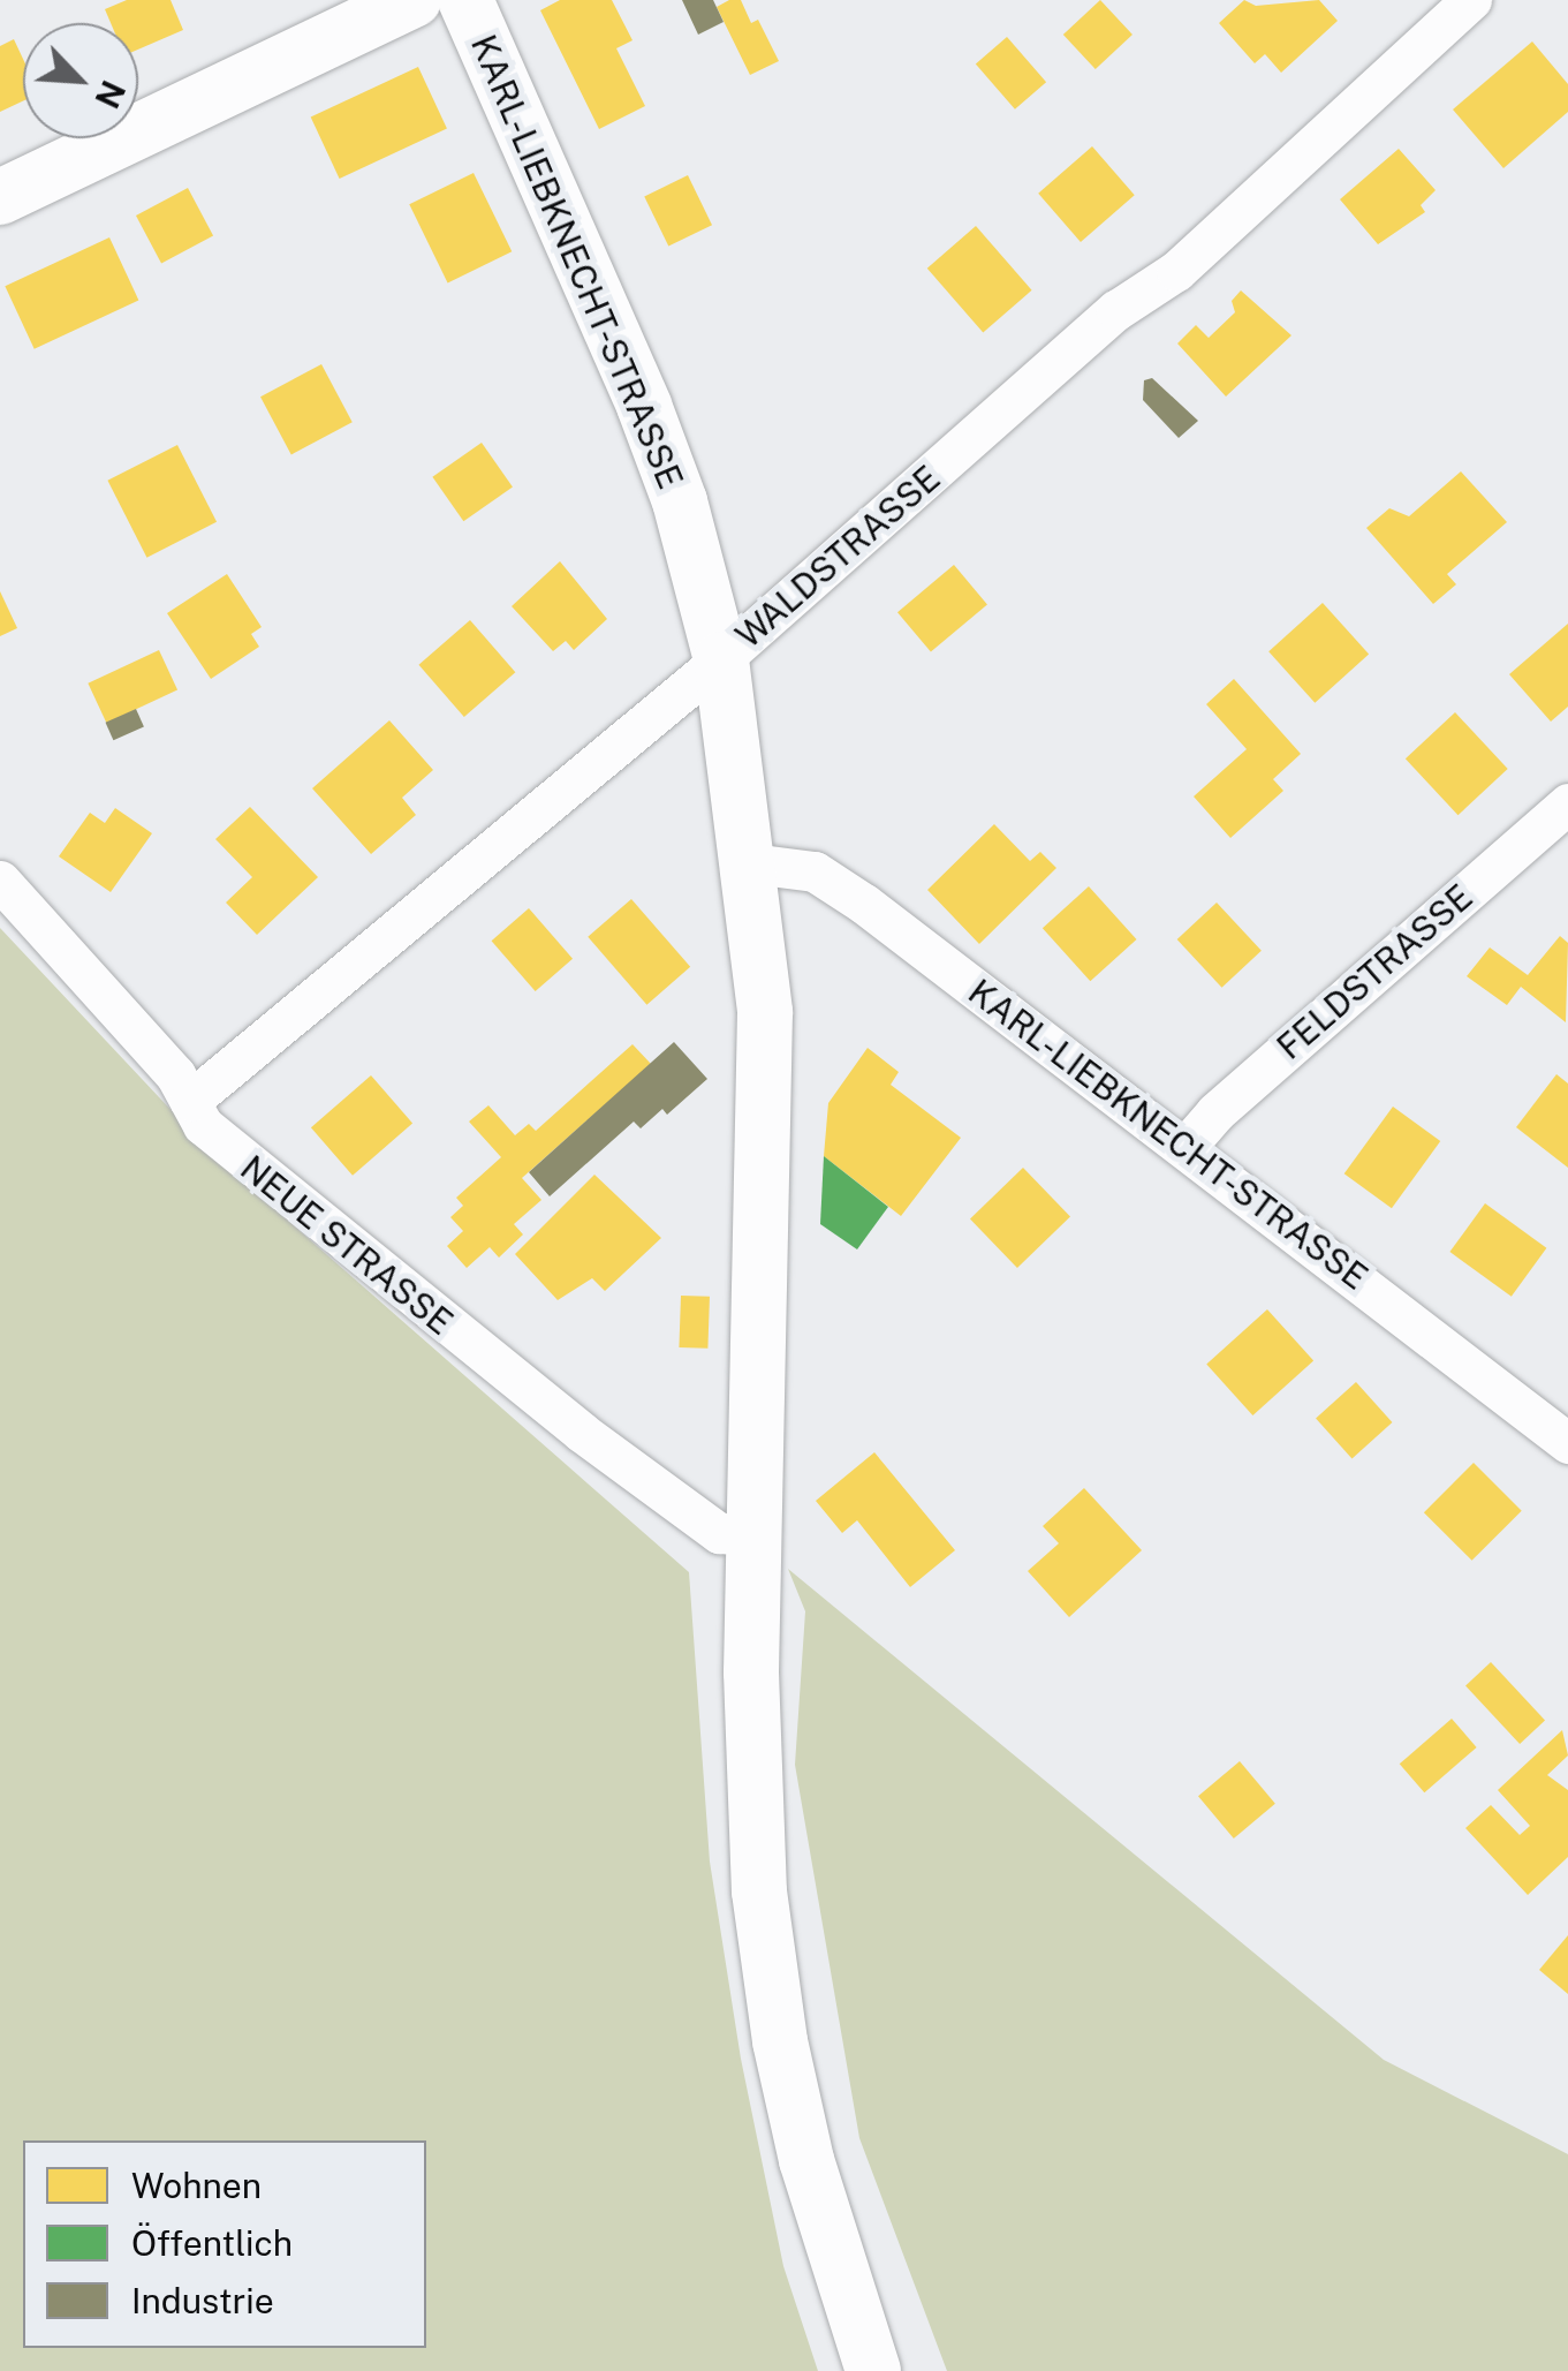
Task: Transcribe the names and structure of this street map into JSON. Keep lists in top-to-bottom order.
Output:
{
  "streets": {
    "main road": ["KARL-LIEBKNECHT-STRASSE"],
    "street": ["WALDSTRASSE", "FELDSTRASSE", "NEUE STRASSE"]
  },
  "crossings": [
    ["KARL-LIEBKNECHT-STRASSE", "WALDSTRASSE"],
    ["KARL-LIEBKNECHT-STRASSE", "FELDSTRASSE"],
    ["KARL-LIEBKNECHT-STRASSE", "NEUE STRASSE"],
    ["WALDSTRASSE", "NEUE STRASSE"]
  ],
  "legend": ["Wohnen", "Öffentlich", "Industrie"],
  "north": "bottom right"
}
